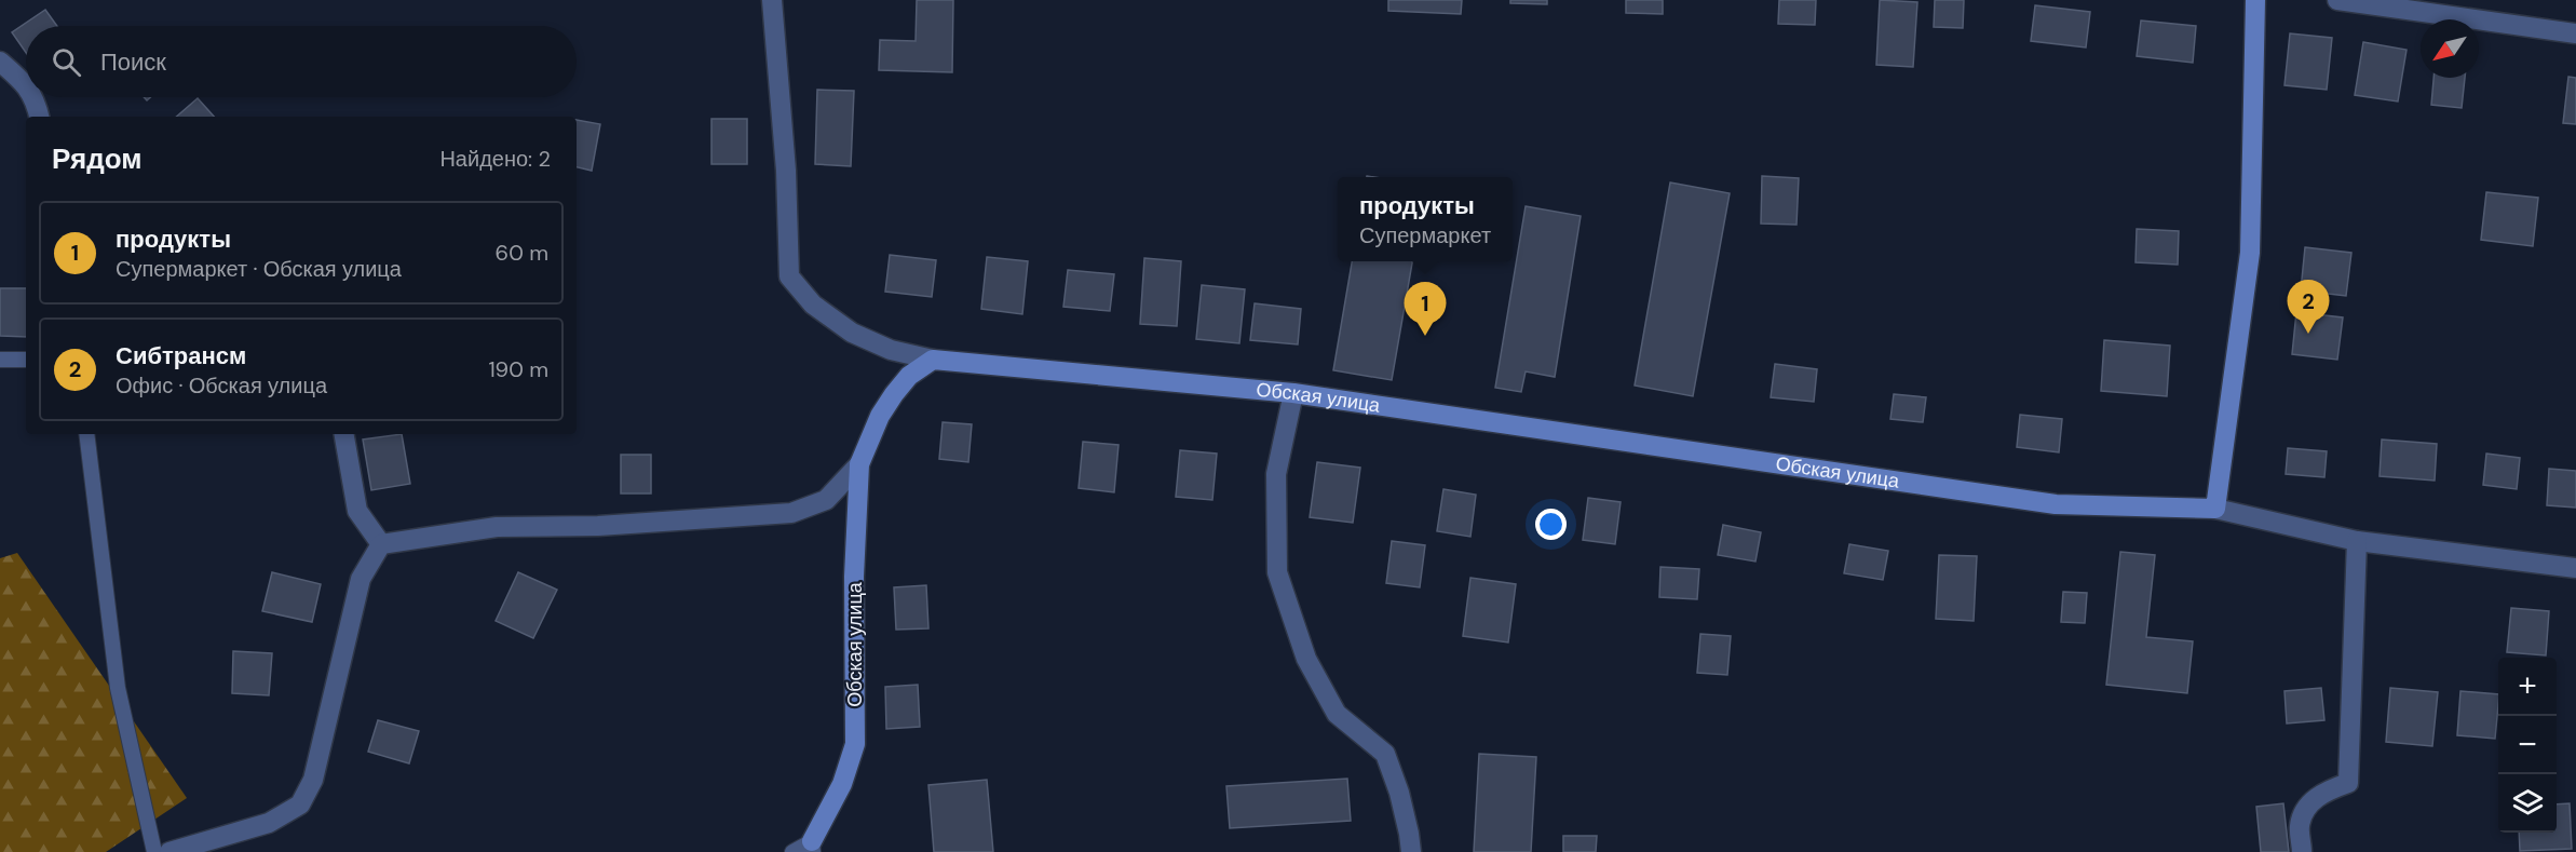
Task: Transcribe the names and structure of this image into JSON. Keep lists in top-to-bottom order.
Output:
{
  "streets": {
    "street": ["Обская улица"]
  },
  "north": "bottom left",
  "page": {
    "search": "Поиск",
    "heading": ["Рядом", "Найдено: 2"],
    "popup": ["продукты", "Супермаркет"],
    "list": [
      {
        "mark": "1",
        "name": "продукты",
        "note": "Супермаркет · Обская улица",
        "value": "60 m"
      },
      {
        "mark": "2",
        "name": "Сибтрансм",
        "note": "Офис · Обская улица",
        "value": "190 m"
      }
    ],
    "pins": ["2", "1"],
    "map_buttons": ["+", "−"]
  }
}
